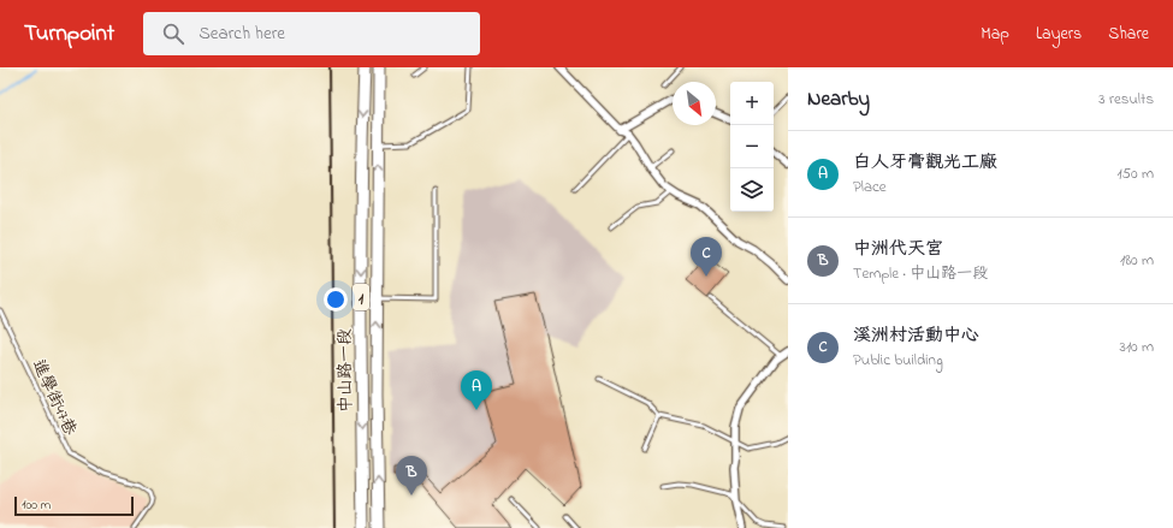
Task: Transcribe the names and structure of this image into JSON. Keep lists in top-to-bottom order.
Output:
{
  "streets": {
    "main road": ["1", "中山路一段"],
    "lane": ["進學街47巷"]
  },
  "scale_bar": "100 m",
  "north": "bottom right",
  "page": {
    "header": "Turnpoint",
    "search": "Search here",
    "nav": ["Map", "Layers", "Share"],
    "heading": ["Nearby", "3 results"],
    "map_buttons": ["+", "−"],
    "list": [
      {
        "mark": "A",
        "name": "白人牙膏觀光工廠",
        "note": "Place",
        "value": "150 m"
      },
      {
        "mark": "B",
        "name": "中洲代天宮",
        "note": "Temple · 中山路一段",
        "value": "180 m"
      },
      {
        "mark": "C",
        "name": "溪洲村活動中心",
        "note": "Public building",
        "value": "310 m"
      }
    ],
    "pins": ["C", "A", "B"],
    "scale": "100 m"
  }
}
